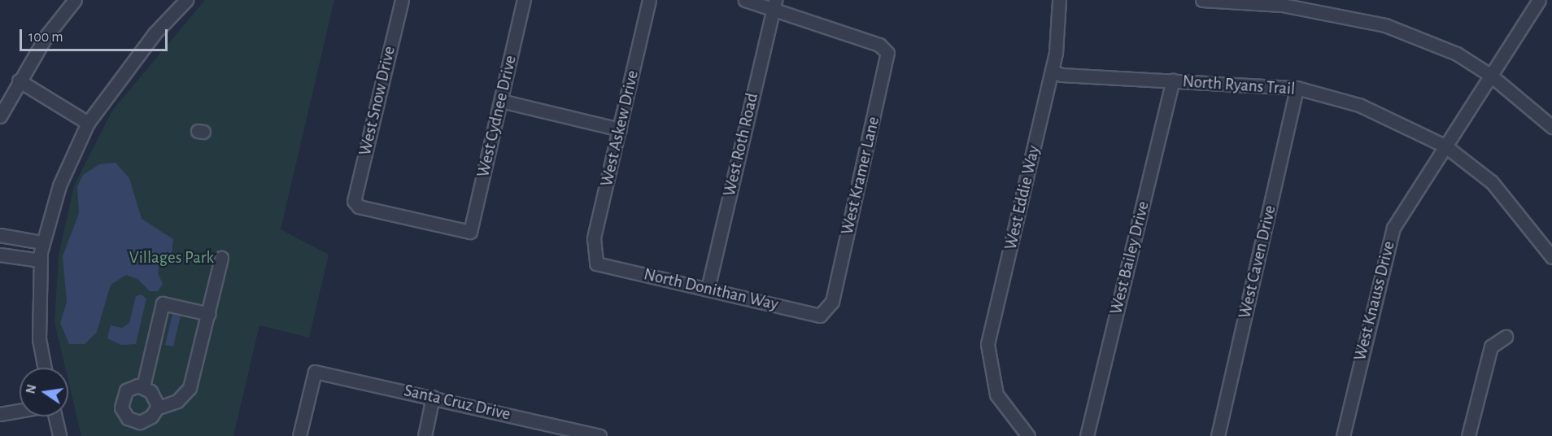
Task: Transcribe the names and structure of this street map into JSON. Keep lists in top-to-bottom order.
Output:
{
  "streets": {
    "street": [
      "North Ryans Trail",
      "West Snow Drive",
      "West Cydnee Drive",
      "West Askew Drive",
      "West Roth Road",
      "West Kramer Lane",
      "West Eddie Way",
      "West Bailey Drive",
      "West Caven Drive",
      "North Donithan Way",
      "West Knauss Drive",
      "Santa Cruz Drive"
    ]
  },
  "crossings": [
    ["North Ryans Trail", "West Eddie Way"],
    ["North Ryans Trail", "West Bailey Drive"],
    ["North Ryans Trail", "West Caven Drive"],
    ["North Ryans Trail", "West Knauss Drive"],
    ["West Snow Drive", "West Cydnee Drive"],
    ["West Askew Drive", "North Donithan Way"],
    ["West Roth Road", "West Kramer Lane"],
    ["West Roth Road", "North Donithan Way"],
    ["West Kramer Lane", "North Donithan Way"]
  ],
  "parks": ["Villages Park"],
  "scale_bar": "100 m",
  "north": "left"
}
